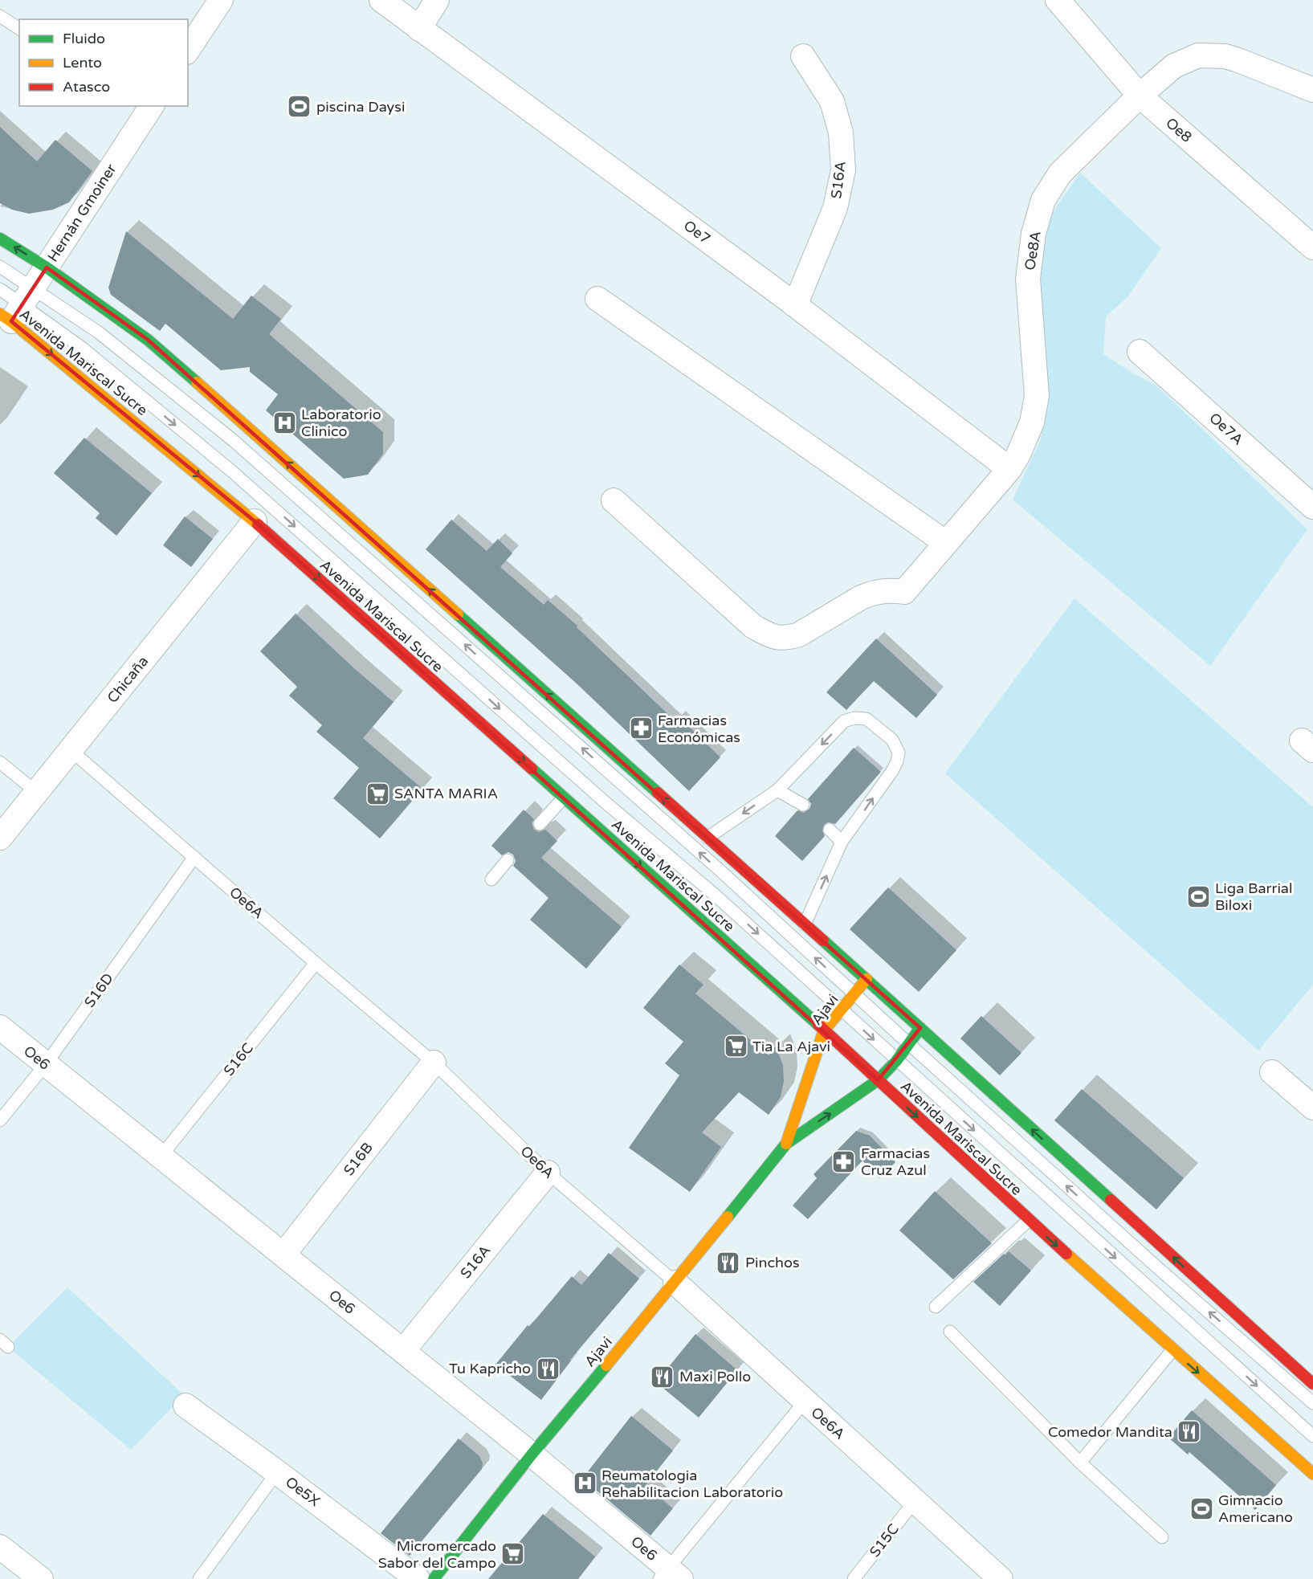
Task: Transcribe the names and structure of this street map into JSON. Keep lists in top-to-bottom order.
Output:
{
  "streets": {
    "main road": ["Avenida Mariscal Sucre", "Ajavi"],
    "street": [
      "Oe8",
      "S16A",
      "Hernán Gmoiner",
      "Oe7",
      "Oe8A",
      "Oe7A",
      "Chicaña",
      "Oe6A",
      "Oe6",
      "S16B",
      "Oe5X"
    ],
    "lane": ["S16D", "S16C", "S15C"]
  },
  "crossings": [
    ["Oe8", "Oe8A"],
    ["S16A", "Oe7"],
    ["S16A", "Oe6A"],
    ["S16A", "Oe6"],
    ["Hernán Gmoiner", "Avenida Mariscal Sucre"],
    ["Oe7", "Oe8A"],
    ["Avenida Mariscal Sucre", "Chicaña"],
    ["Avenida Mariscal Sucre", "Ajavi"],
    ["Chicaña", "Oe6A"],
    ["Oe6A", "S16D"],
    ["Oe6A", "Ajavi"],
    ["Oe6A", "S16C"],
    ["Oe6A", "S16B"],
    ["Oe6A", "S15C"],
    ["S16D", "Oe6"],
    ["Ajavi", "Oe6"],
    ["Oe6", "S16C"],
    ["Oe6", "S16B"]
  ],
  "places": {
    "sports": ["piscina Daysi", "Liga Barrial Biloxi", "Gimnacio Americano"],
    "hospital": ["Laboratorio Clinico", "Reumatologia Rehabilitacion Laboratorio"],
    "pharmacy": ["Farmacias Económicas", "Farmacias Cruz Azul"],
    "supermarket": ["SANTA MARIA", "Tia La Ajavi", "Micromercado Sabor del Campo"],
    "restaurant": [
      "Pinchos",
      "Tu Kapricho",
      "Maxi Pollo",
      "Comedor Mandita"
    ]
  },
  "legend": ["Fluido", "Lento", "Atasco"]
}
